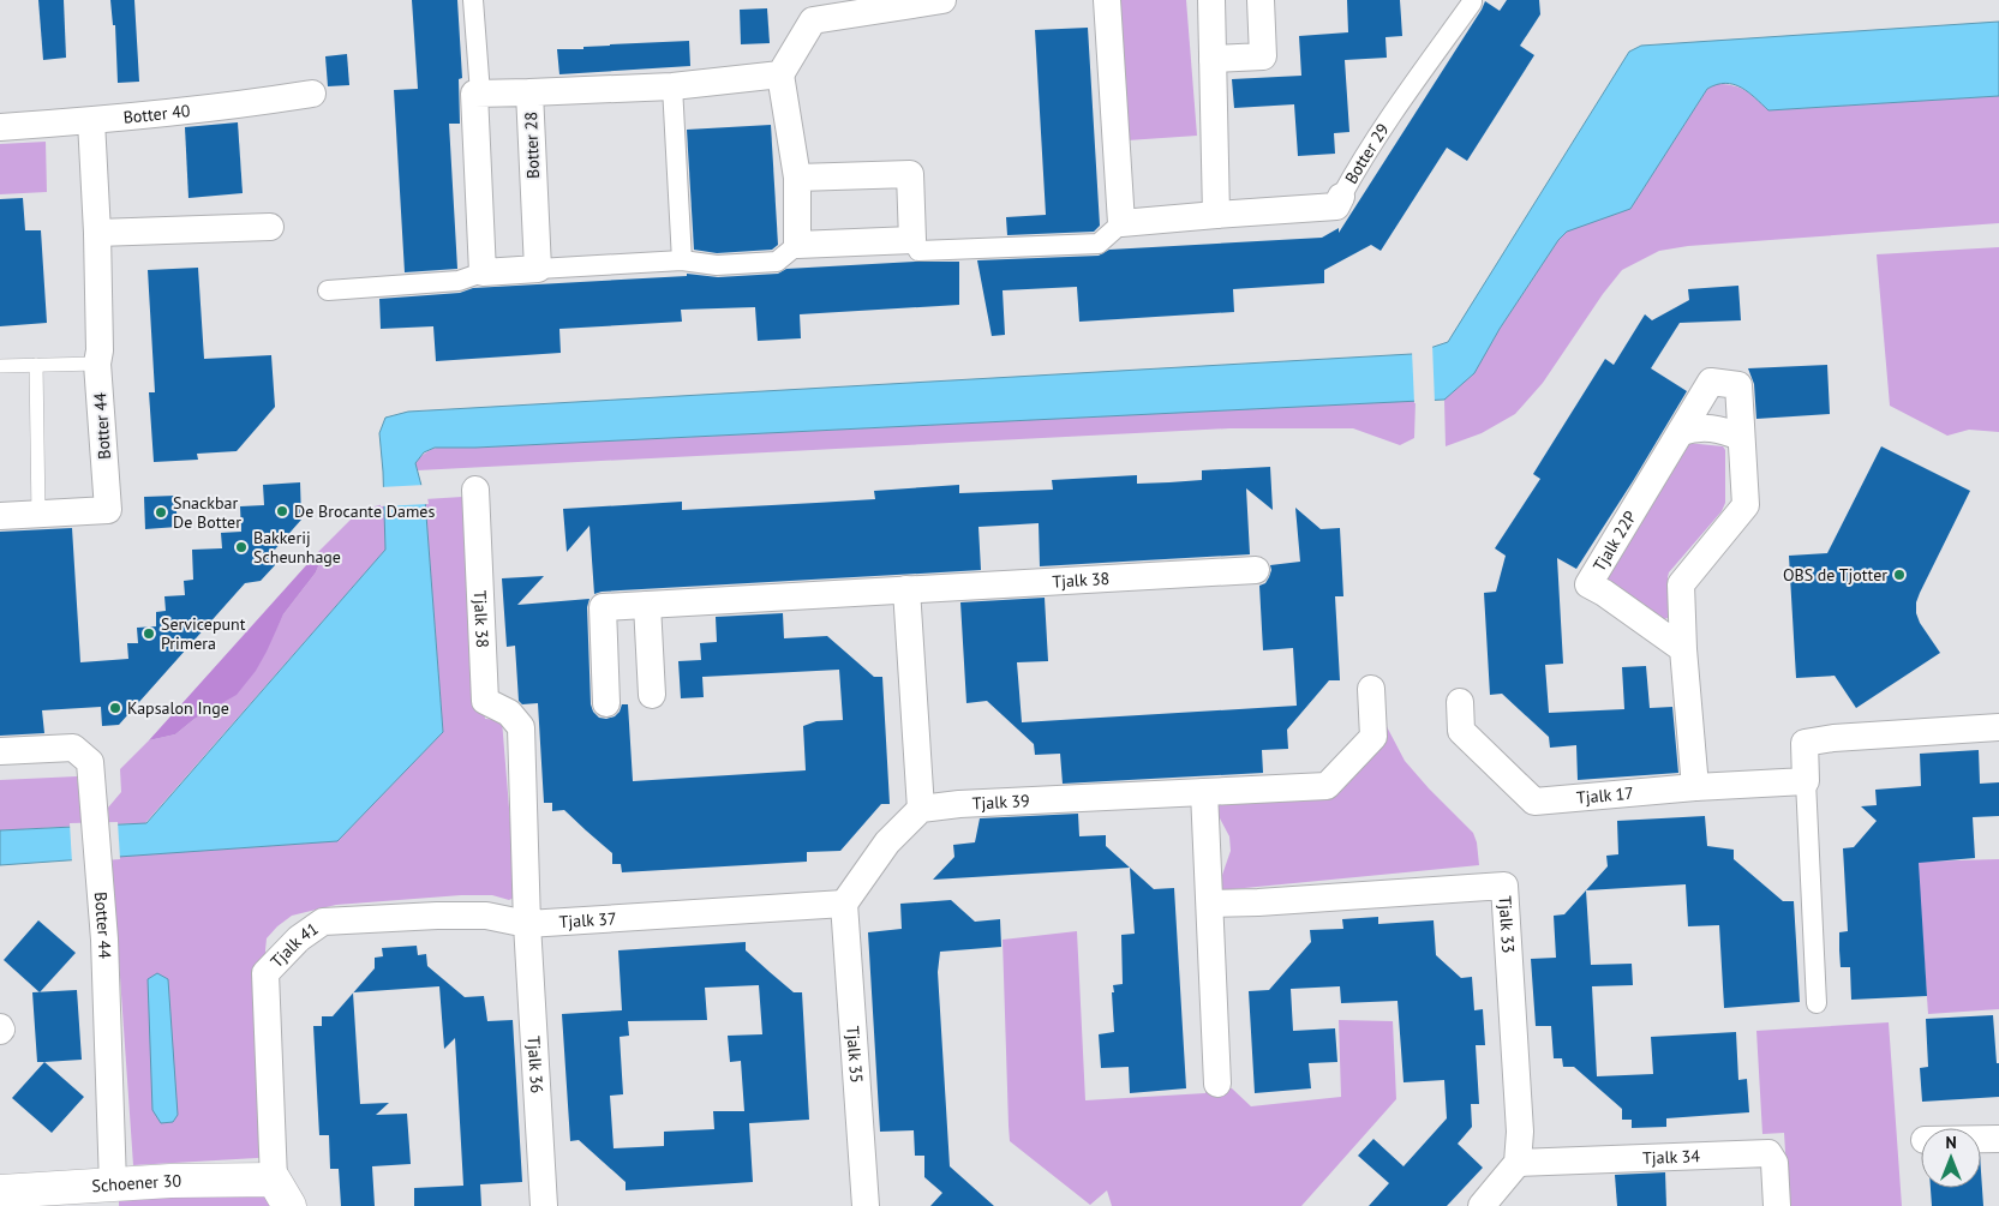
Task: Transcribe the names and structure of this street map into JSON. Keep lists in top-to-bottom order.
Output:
{
  "streets": {
    "street": [
      "Botter 40",
      "Botter 28",
      "Botter 29",
      "Botter 44",
      "Tjalk 22P",
      "Tjalk 38",
      "Tjalk 17",
      "Tjalk 39",
      "Tjalk 37",
      "Tjalk 33",
      "Tjalk 41",
      "Tjalk 35",
      "Tjalk 36",
      "Tjalk 34",
      "Schoener 30"
    ]
  },
  "crossings": [
    ["Botter 40", "Botter 44"],
    ["Botter 44", "Schoener 30"],
    ["Tjalk 22P", "Tjalk 17"],
    ["Tjalk 38", "Tjalk 37"],
    ["Tjalk 38", "Tjalk 41"],
    ["Tjalk 38", "Tjalk 36"],
    ["Tjalk 37", "Tjalk 41"],
    ["Tjalk 37", "Tjalk 35"],
    ["Tjalk 37", "Tjalk 36"],
    ["Tjalk 33", "Tjalk 34"],
    ["Tjalk 41", "Tjalk 36"],
    ["Tjalk 41", "Schoener 30"]
  ],
  "places": [
    "De Brocante Dames",
    "Snackbar De Botter",
    "Bakkerij Scheunhage",
    "OBS de Tjotter",
    "Servicepunt Primera",
    "Kapsalon Inge"
  ],
  "north": "top"
}
